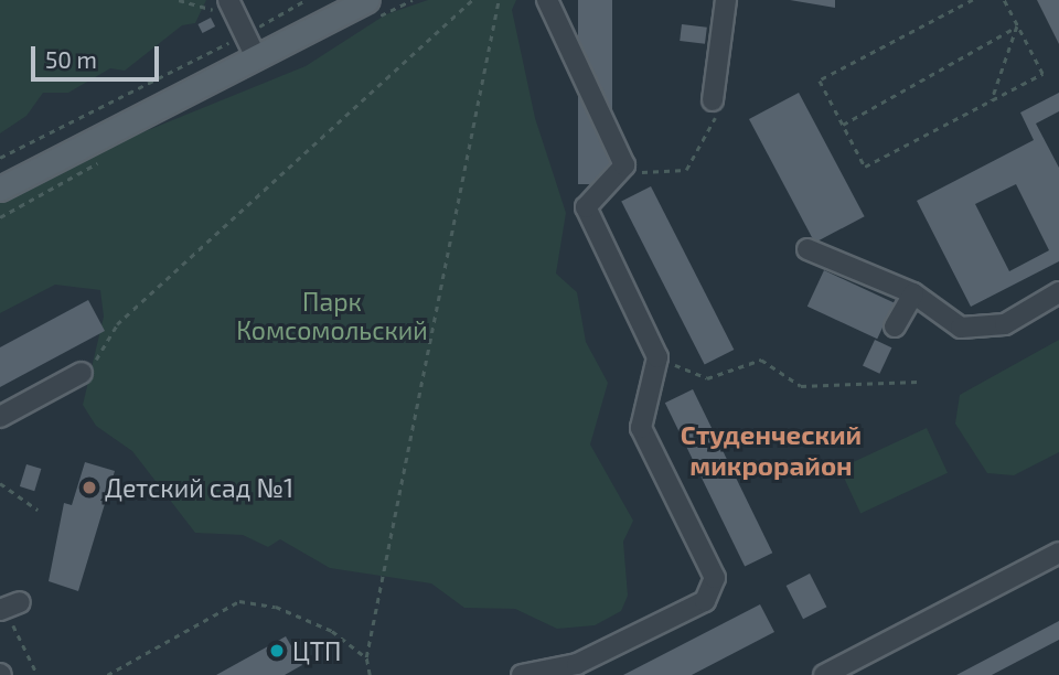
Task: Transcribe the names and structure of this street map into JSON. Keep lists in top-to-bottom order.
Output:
{
  "districts": ["Студенческий микрорайон"],
  "parks": ["Парк Комсомольский"],
  "places": ["Детский сад №1", "ЦТП"],
  "scale_bar": "50 m"
}
